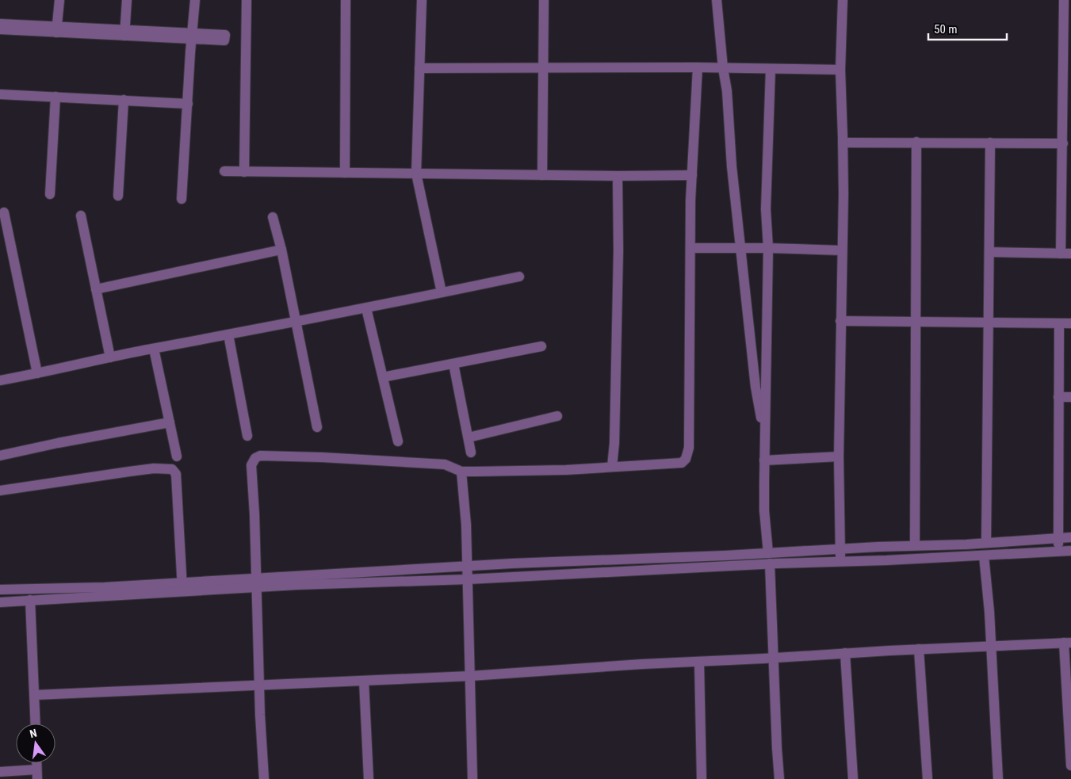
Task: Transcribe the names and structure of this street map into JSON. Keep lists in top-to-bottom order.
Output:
{
  "scale_bar": "50 m",
  "north": "top"
}
